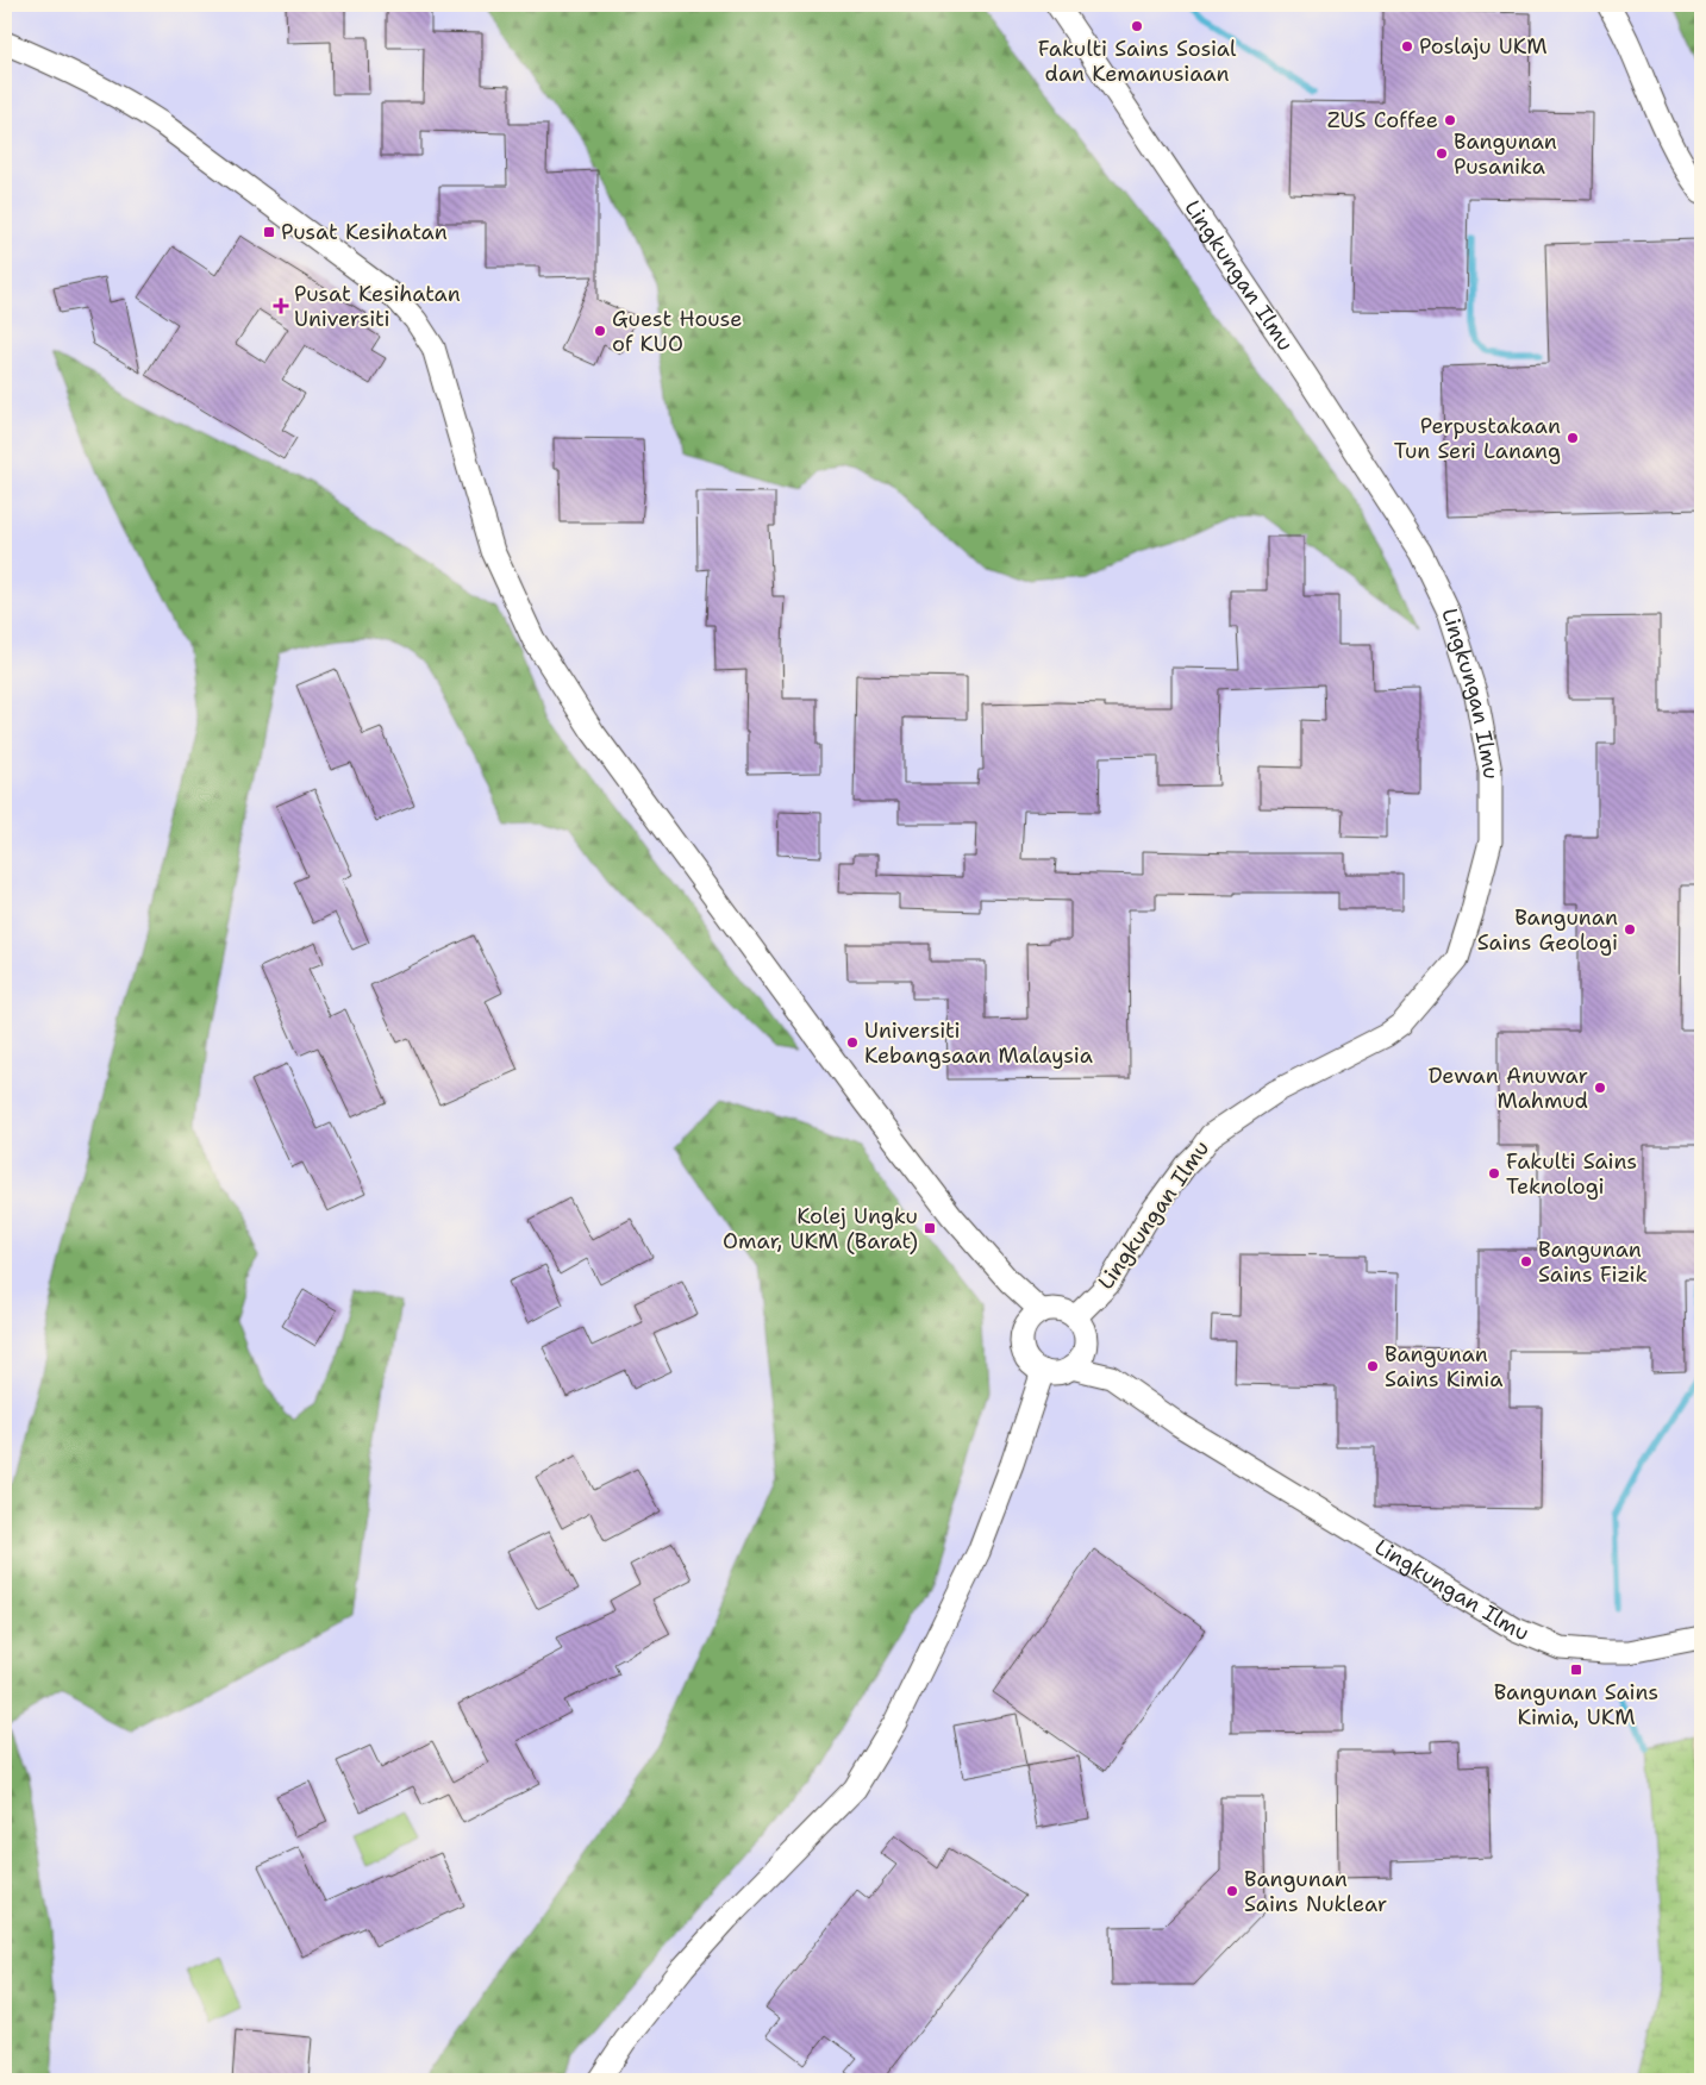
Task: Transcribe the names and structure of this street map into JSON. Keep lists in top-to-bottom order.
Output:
{
  "streets": {
    "street": ["Lingkungan Ilmu"]
  },
  "places": {
    "other": [
      "Fakulti Sains Sosial dan Kemanusiaan",
      "Poslaju UKM",
      "ZUS Coffee",
      "Bangunan Pusanika",
      "Guest House of KUO",
      "Perpustakaan Tun Seri Lanang",
      "Bangunan Sains Geologi",
      "Universiti Kebangsaan Malaysia",
      "Dewan Anuwar Mahmud",
      "Fakulti Sains Teknologi",
      "Bangunan Sains Fizik",
      "Bangunan Sains Kimia",
      "Bangunan Sains Nuklear"
    ],
    "transit": ["Pusat Kesihatan", "Kolej Ungku Omar, UKM (Barat)", "Bangunan Sains Kimia, UKM"],
    "health": ["Pusat Kesihatan Universiti"]
  }
}
